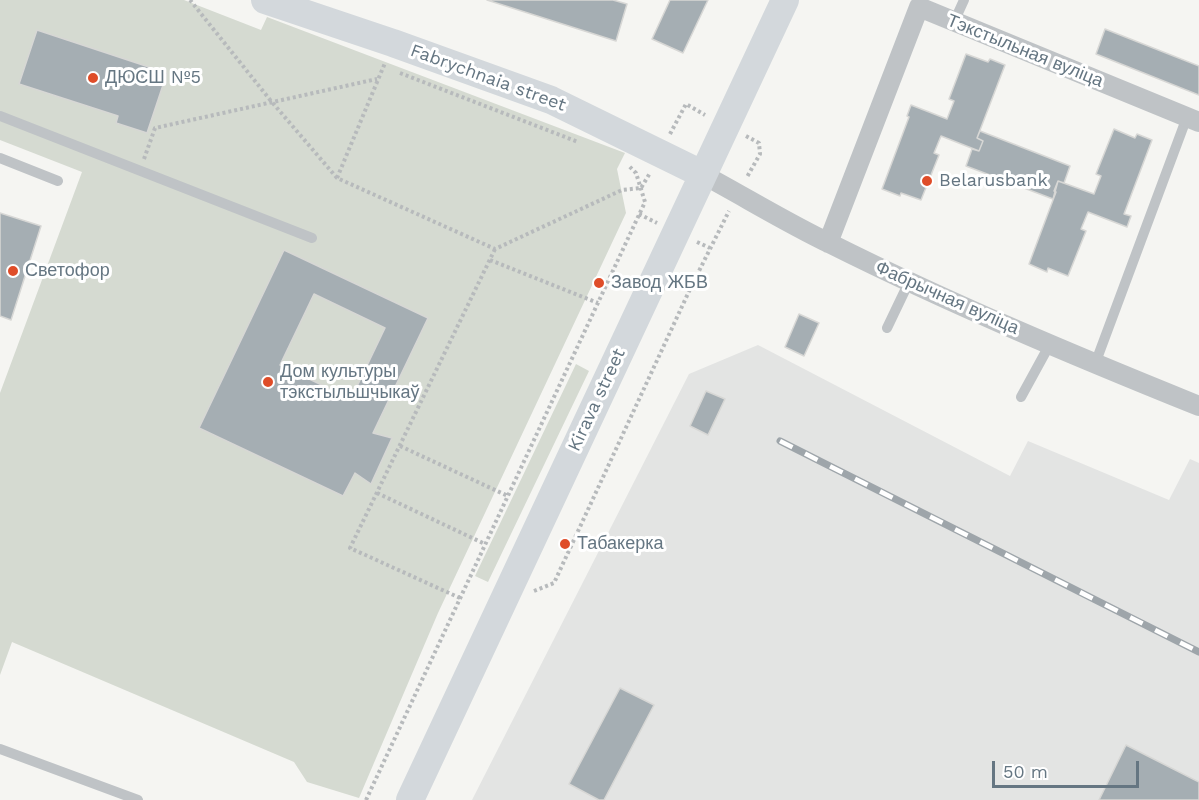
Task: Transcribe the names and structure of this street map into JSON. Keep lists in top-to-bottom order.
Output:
{
  "streets": {
    "main road": ["Fabrychnaia street", "Kirava street"],
    "street": ["Тэкстыльная вуліца", "Фабрычная вуліца"]
  },
  "crossings": [
    ["Тэкстыльная вуліца", "Фабрычная вуліца"],
    ["Fabrychnaia street", "Фабрычная вуліца"],
    ["Fabrychnaia street", "Kirava street"],
    ["Фабрычная вуліца", "Kirava street"]
  ],
  "places": [
    "ДЮСШ №5",
    "Belarusbank",
    "Светофор",
    "Завод ЖБВ",
    "Дом культуры тэкстыльшчыкаў",
    "Табакерка"
  ],
  "scale_bar": "50 m"
}
